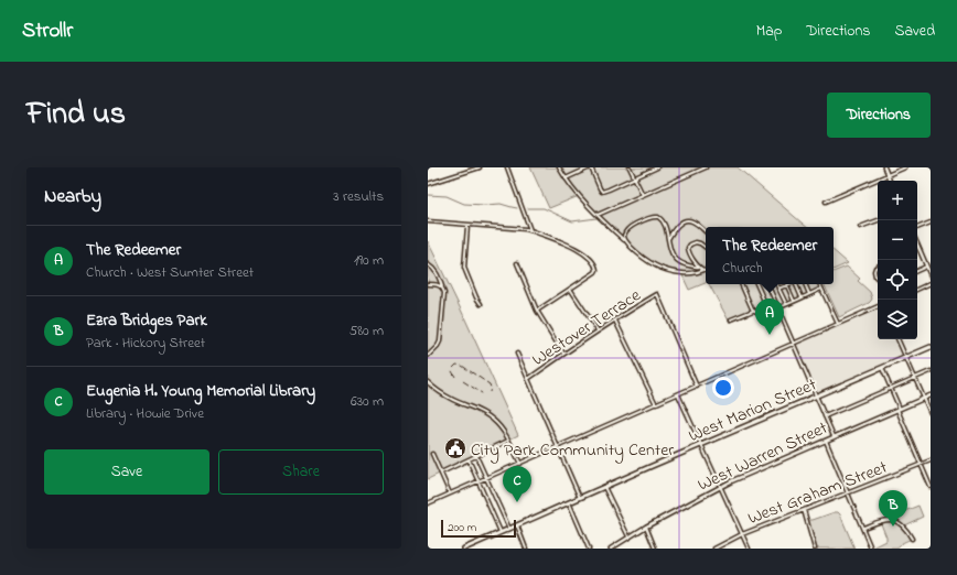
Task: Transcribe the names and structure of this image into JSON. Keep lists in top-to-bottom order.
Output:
{
  "streets": {
    "main road": ["West Marion Street", "West Warren Street"],
    "street": ["Westover Terrace", "West Graham Street"]
  },
  "places": {
    "public building": ["City Park Community Center"]
  },
  "scale_bar": "200 m",
  "page": {
    "header": "Strollr",
    "nav": ["Map", "Directions", "Saved"],
    "title": "Find us",
    "buttons": [
      "Directions",
      ["Save", "Share"]
    ],
    "heading": ["Nearby", "3 results"],
    "map_buttons": ["+", "−"],
    "list": [
      {
        "mark": "A",
        "name": "The Redeemer",
        "note": "Church · West Sumter Street",
        "value": "190 m"
      },
      {
        "mark": "B",
        "name": "Ezra Bridges Park",
        "note": "Park · Hickory Street",
        "value": "580 m"
      },
      {
        "mark": "C",
        "name": "Eugenia H. Young Memorial Library",
        "note": "Library · Howie Drive",
        "value": "630 m"
      }
    ],
    "popup": ["The Redeemer", "Church"],
    "pins": ["A", "C", "B"],
    "scale": "200 m"
  }
}
